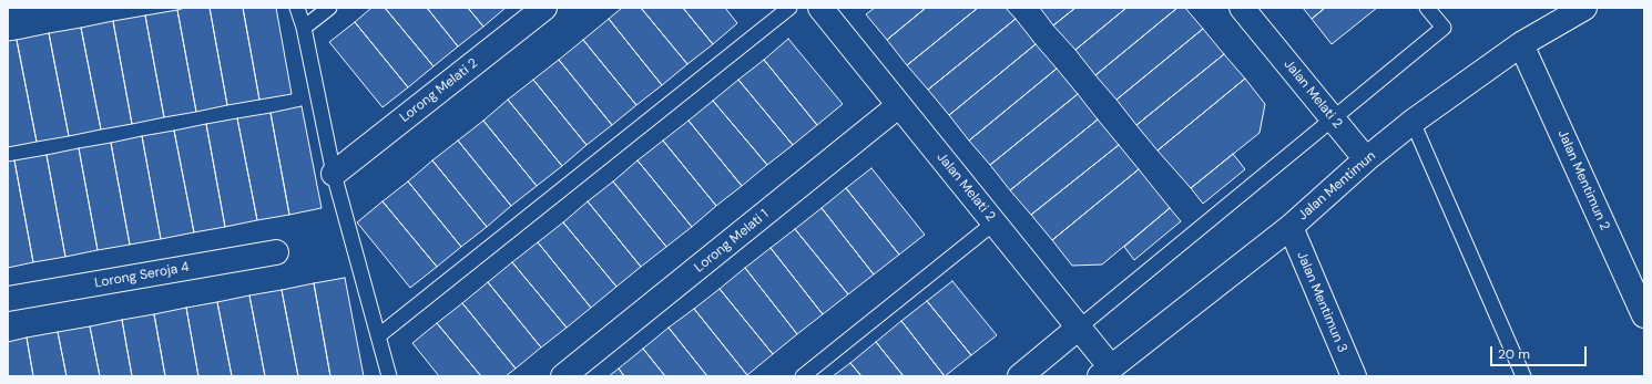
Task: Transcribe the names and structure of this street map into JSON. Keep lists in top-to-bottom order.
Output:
{
  "streets": {
    "street": [
      "Lorong Melati 2",
      "Jalan Melati 2",
      "Jalan Mentimun 2",
      "Jalan Mentimun",
      "Lorong Melati 1",
      "Lorong Seroja 4",
      "Jalan Mentimun 3"
    ]
  },
  "crossings": [
    ["Jalan Melati 2", "Jalan Mentimun"],
    ["Jalan Melati 2", "Lorong Melati 1"],
    ["Jalan Mentimun 2", "Jalan Mentimun"],
    ["Jalan Mentimun", "Jalan Mentimun 3"]
  ],
  "scale_bar": "20 m"
}
